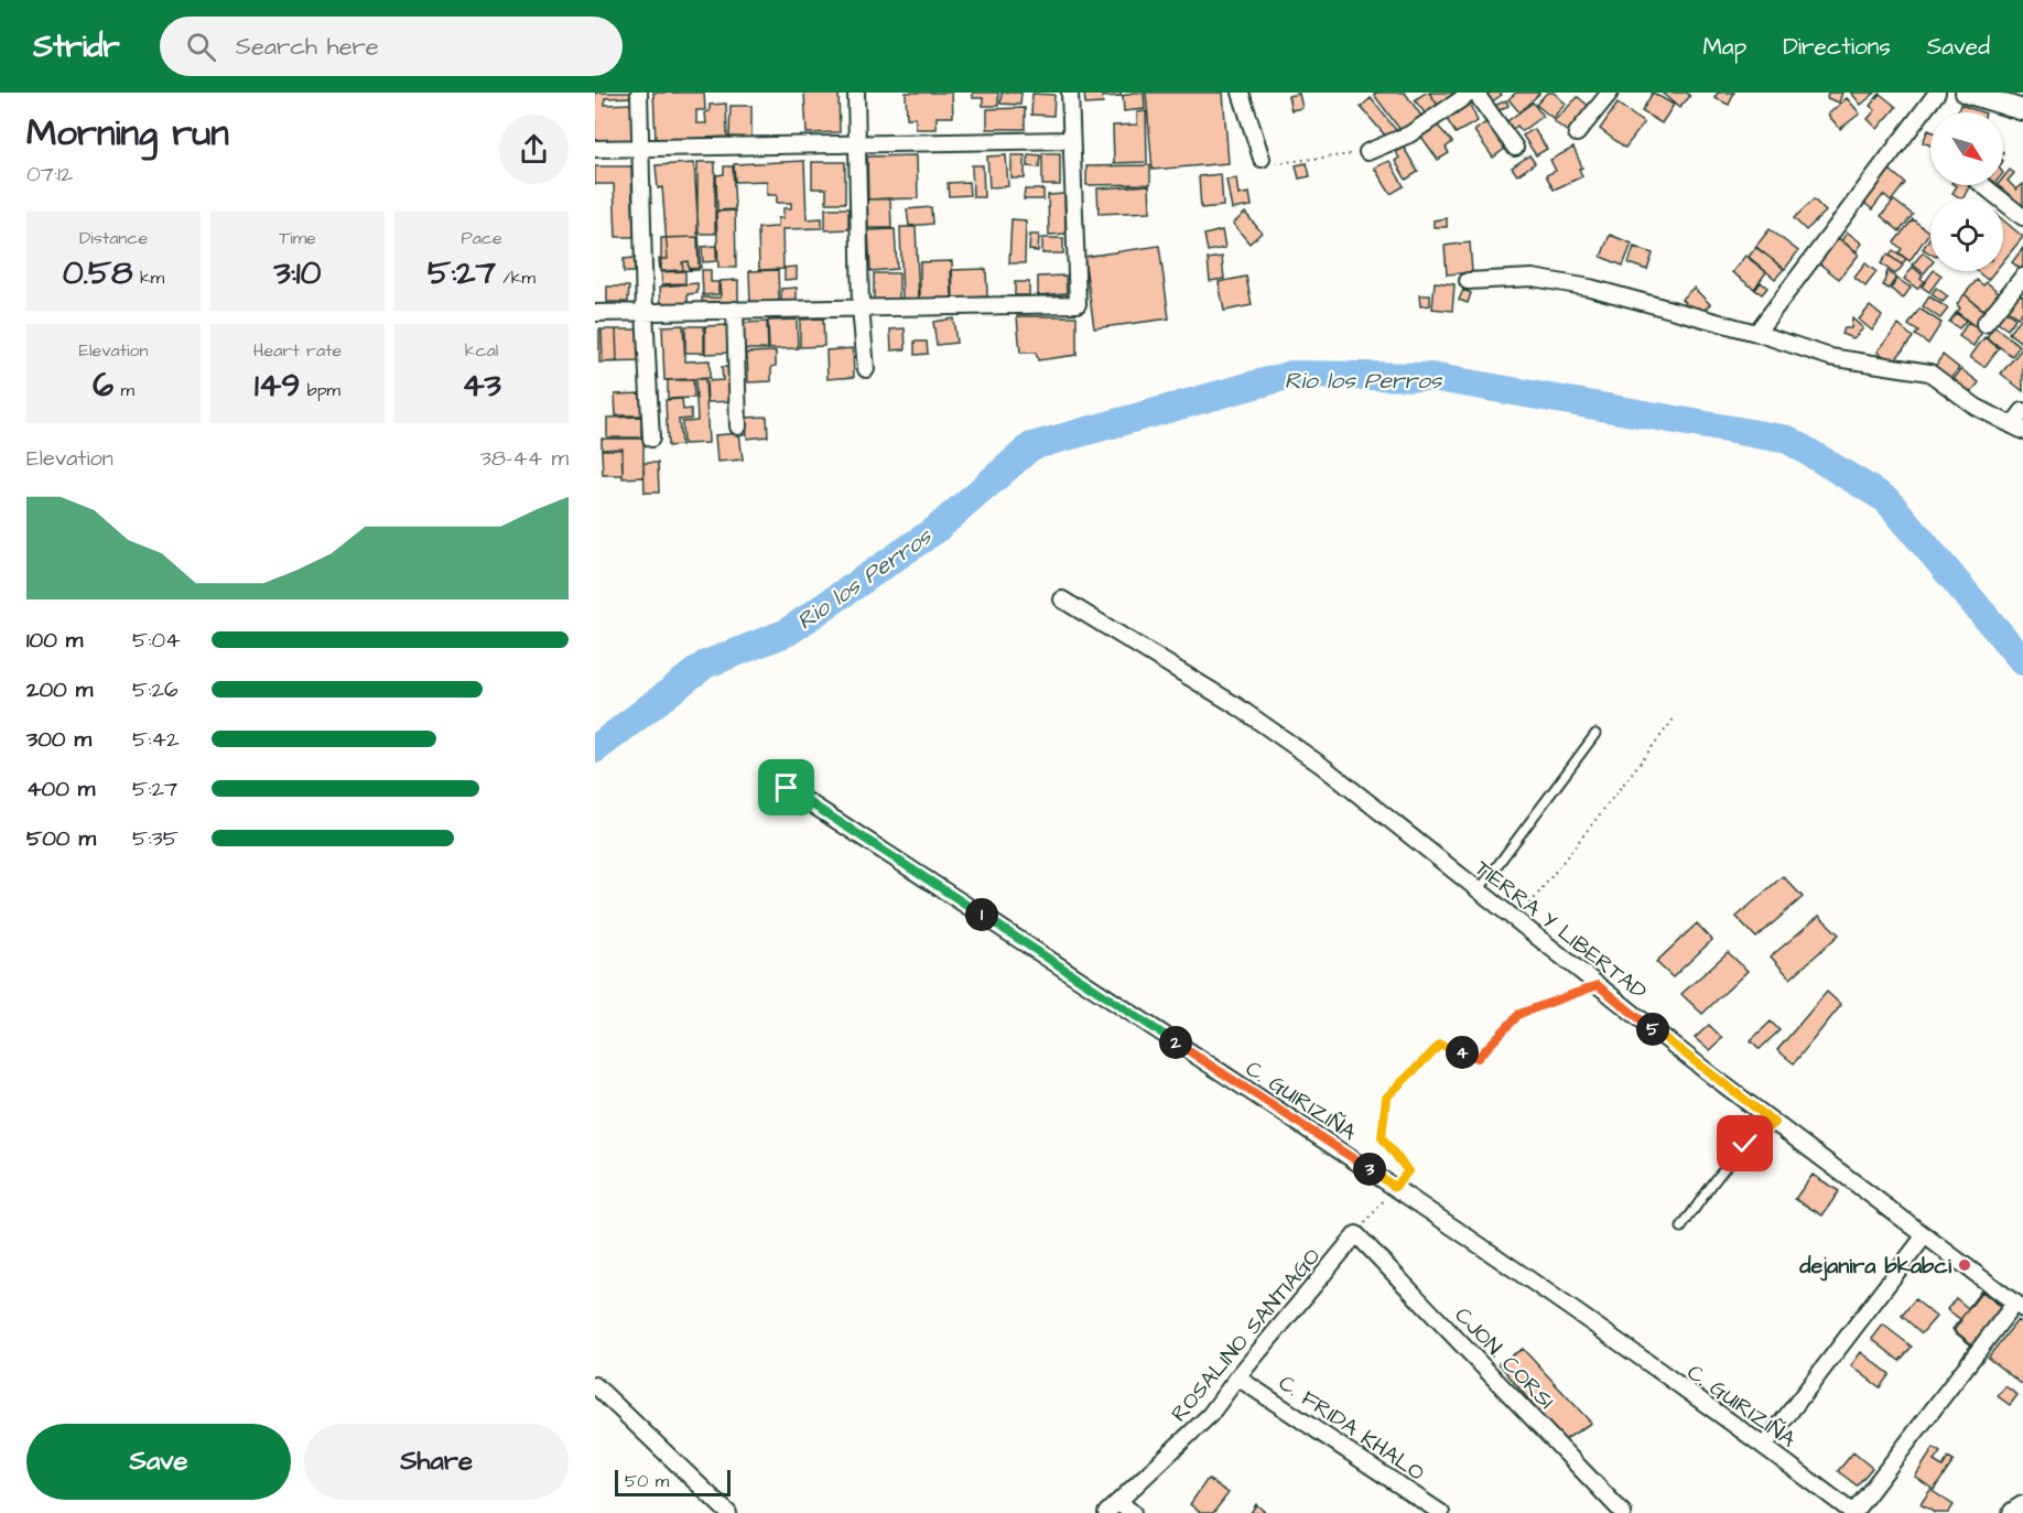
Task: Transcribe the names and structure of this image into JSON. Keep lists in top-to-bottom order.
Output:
{
  "streets": {
    "street": [
      "TIERRA Y LIBERTAD",
      "C. GUIRIZIÑA",
      "ROSALINO SANTIAGO",
      "CJON. CORSI",
      "C. FRIDA KHALO"
    ]
  },
  "crossings": [
    ["ROSALINO SANTIAGO", "CJON. CORSI"],
    ["ROSALINO SANTIAGO", "C. FRIDA KHALO"]
  ],
  "water": ["Rio los Perros"],
  "places": ["dejanira bkabci"],
  "scale_bar": "50 m",
  "north": "bottom right",
  "page": {
    "header": "Stridr",
    "search": "Search here",
    "nav": ["Map", "Directions", "Saved"],
    "heading": ["Morning run", "07:12"],
    "stats": [
      ["Distance", "0.58 km"],
      ["Time", "3:10"],
      ["Pace", "5:27 /km"],
      ["Elevation", "6 m"],
      ["Heart rate", "149 bpm"],
      ["kcal", "43"]
    ],
    "chart": ["Elevation", "38–44 m"],
    "list": [
      {
        "name": "100 m",
        "note": "5:04"
      },
      {
        "name": "200 m",
        "note": "5:26"
      },
      {
        "name": "300 m",
        "note": "5:42"
      },
      {
        "name": "400 m",
        "note": "5:27"
      },
      {
        "name": "500 m",
        "note": "5:35"
      }
    ],
    "pins": [
      "1",
      "5",
      "2",
      "4",
      "3"
    ],
    "buttons": ["Save", "Share"],
    "scale": "50 m"
  }
}
